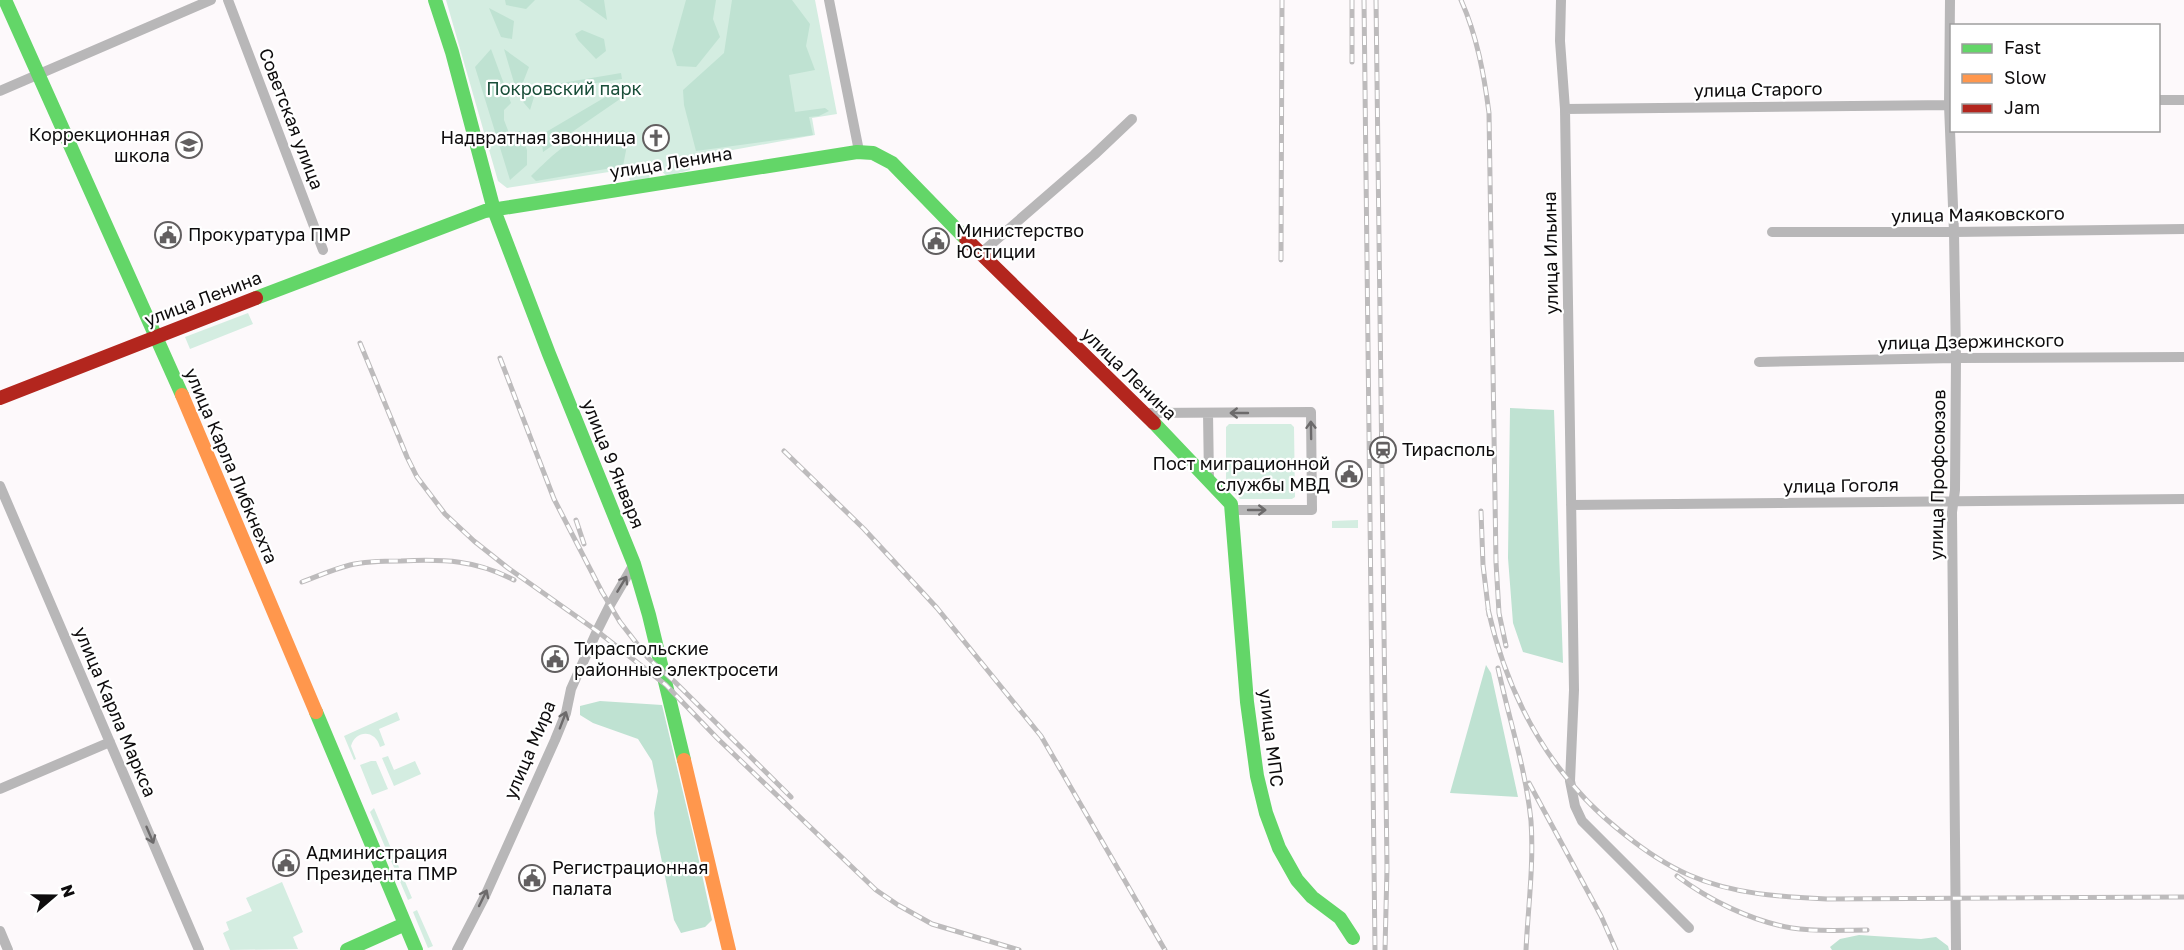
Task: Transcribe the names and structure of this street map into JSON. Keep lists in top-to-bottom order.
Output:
{
  "streets": {
    "street": [
      "улица Старого",
      "Советская улица",
      "улица Ленина",
      "улица Маяковского",
      "улица Ильина",
      "улица Дзержинского",
      "улица 9 Января",
      "улица Карла Либкнехта",
      "улица Профсоюзов",
      "улица Гоголя",
      "улица Карла Маркса",
      "улица МПС",
      "улица Мира"
    ]
  },
  "crossings": [
    ["улица Старого", "улица Ильина"],
    ["улица Старого", "улица Профсоюзов"],
    ["улица Ленина", "улица 9 Января"],
    ["улица Ленина", "улица Карла Либкнехта"],
    ["улица Ленина", "улица МПС"],
    ["улица Маяковского", "улица Профсоюзов"],
    ["улица Ильина", "улица Гоголя"],
    ["улица Дзержинского", "улица Профсоюзов"],
    ["улица 9 Января", "улица Мира"],
    ["улица Профсоюзов", "улица Гоголя"]
  ],
  "one_way": ["улица Карла Маркса", "улица Мира"],
  "parks": ["Покровский парк"],
  "places": {
    "church": ["Надвратная звонница"],
    "school or university": ["Коррекционная школа"],
    "public building": [
      "Прокуратура ПМР",
      "Министерство Юстиции",
      "Пост миграционной службы МВД",
      "Тираспольские районные электросети",
      "Администрация Президента ПМР",
      "Регистрационная палата"
    ],
    "station": ["Тирасполь"]
  },
  "legend": ["Fast", "Slow", "Jam"],
  "north": "right"
}
